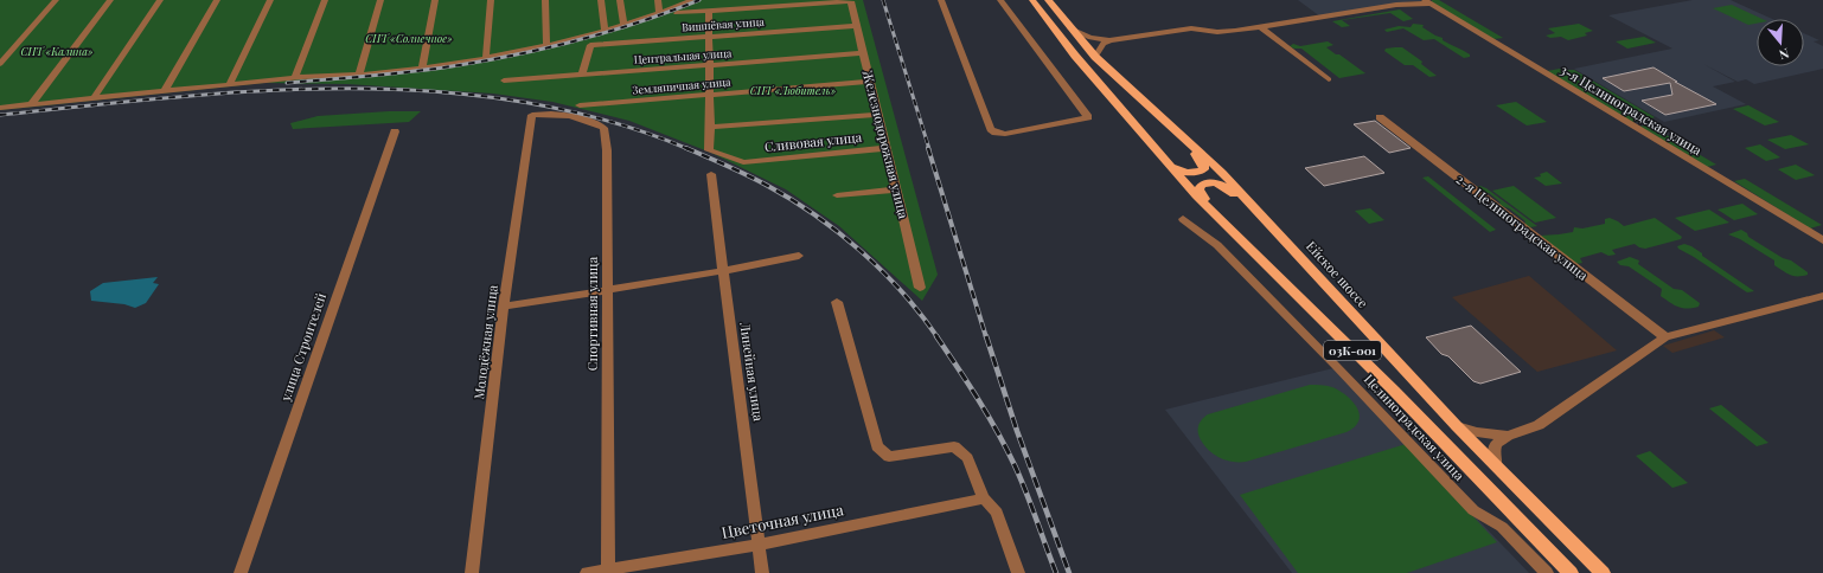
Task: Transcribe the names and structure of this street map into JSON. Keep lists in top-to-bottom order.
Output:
{
  "streets": {
    "main road": ["Ейское шоссе", "03К-001"],
    "street": [
      "Вишнёвая улица",
      "Центральная улица",
      "Земляничная улица",
      "3-я Целиноградская улица",
      "Сливовая улица",
      "Железнодорожная улица",
      "2-я Целиноградская улица",
      "Спортивная улица",
      "Молодёжная улица",
      "улица Строителей",
      "Линейная улица",
      "Целиноградская улица",
      "Цветочная улица"
    ]
  },
  "crossings": [
    ["Вишнёвая улица", "Центральная улица"],
    ["Вишнёвая улица", "Железнодорожная улица"],
    ["Центральная улица", "Железнодорожная улица"],
    ["Земляничная улица", "Железнодорожная улица"],
    ["Сливовая улица", "Железнодорожная улица"],
    ["Ейское шоссе", "03К-001"],
    ["Спортивная улица", "Молодёжная улица"],
    ["Спортивная улица", "Цветочная улица"],
    ["Линейная улица", "Цветочная улица"]
  ],
  "parks": ["СНТ «Солнечное»", "СНТ «Калина»", "СНТ «Любитель»"],
  "north": "bottom"
}
